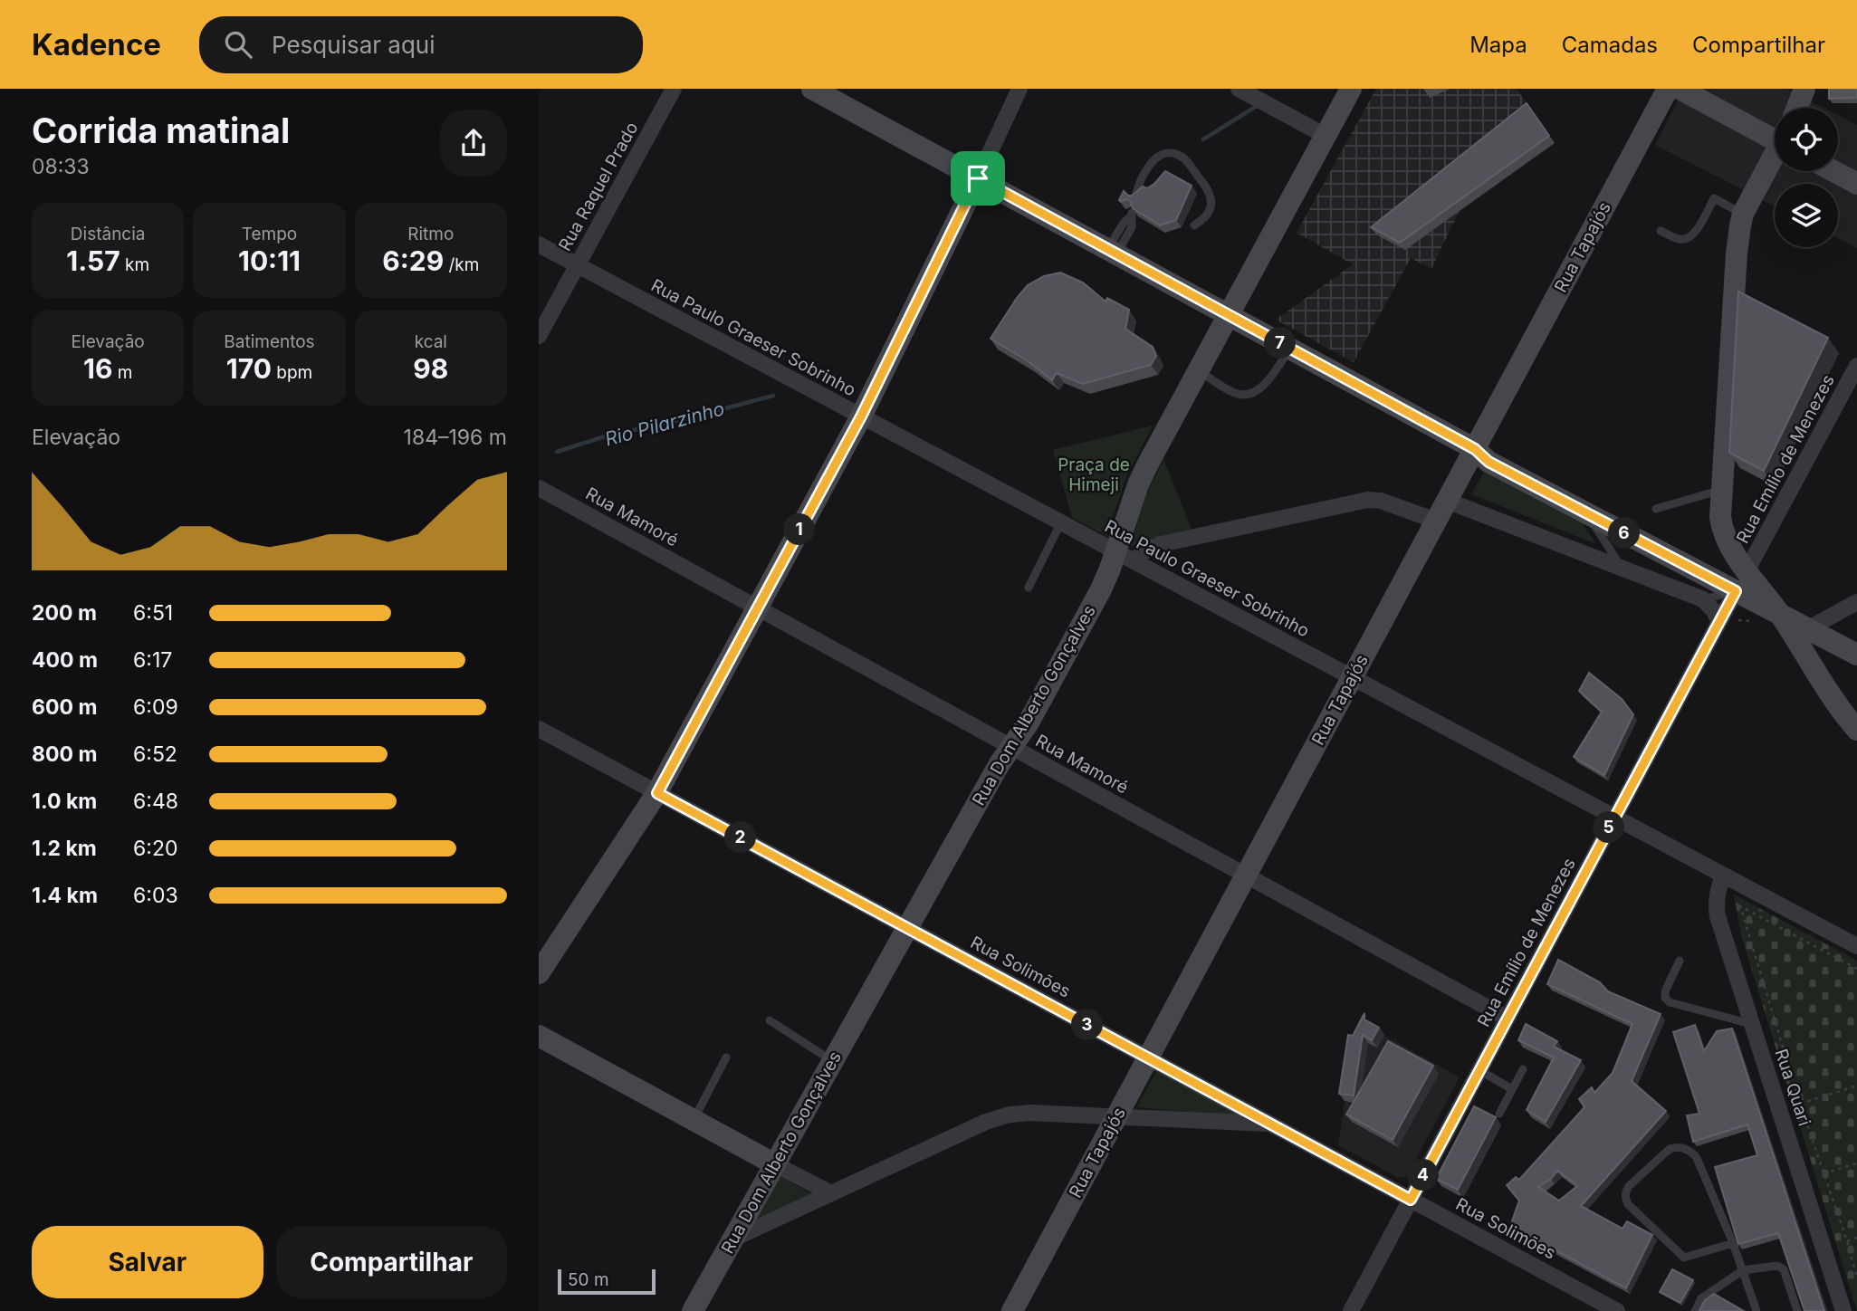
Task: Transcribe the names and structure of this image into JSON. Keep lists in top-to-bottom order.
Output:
{
  "streets": {
    "main road": ["Rua Tapajós", "Rua Dom Alberto Gonçalves"],
    "street": [
      "Rua Raquel Prado",
      "Rua Paulo Graeser Sobrinho",
      "Rua Emílio de Menezes",
      "Rua Mamoré",
      "Rua Solimões",
      "Rua Quari"
    ]
  },
  "crossings": [
    ["Rua Raquel Prado", "Rua Paulo Graeser Sobrinho"],
    ["Rua Tapajós", "Rua Paulo Graeser Sobrinho"],
    ["Rua Tapajós", "Rua Mamoré"],
    ["Rua Tapajós", "Rua Solimões"],
    ["Rua Paulo Graeser Sobrinho", "Rua Emílio de Menezes"],
    ["Rua Paulo Graeser Sobrinho", "Rua Dom Alberto Gonçalves"],
    ["Rua Paulo Graeser Sobrinho", "Rua Quari"],
    ["Rua Emílio de Menezes", "Rua Mamoré"],
    ["Rua Emílio de Menezes", "Rua Solimões"],
    ["Rua Mamoré", "Rua Dom Alberto Gonçalves"],
    ["Rua Dom Alberto Gonçalves", "Rua Solimões"]
  ],
  "water": ["Rio Pilarzinho"],
  "parks": ["Praça de Himeji"],
  "scale_bar": "50 m",
  "page": {
    "header": "Kadence",
    "search": "Pesquisar aqui",
    "nav": ["Mapa", "Camadas", "Compartilhar"],
    "heading": ["Corrida matinal", "08:33"],
    "stats": [
      ["Distância", "1.57 km"],
      ["Tempo", "10:11"],
      ["Ritmo", "6:29 /km"],
      ["Elevação", "16 m"],
      ["Batimentos", "170 bpm"],
      ["kcal", "98"]
    ],
    "pins": [
      "7",
      "1",
      "6",
      "5",
      "2",
      "3",
      "4"
    ],
    "chart": ["Elevação", "184–196 m"],
    "list": [
      {
        "name": "200 m",
        "note": "6:51"
      },
      {
        "name": "400 m",
        "note": "6:17"
      },
      {
        "name": "600 m",
        "note": "6:09"
      },
      {
        "name": "800 m",
        "note": "6:52"
      },
      {
        "name": "1.0 km",
        "note": "6:48"
      },
      {
        "name": "1.2 km",
        "note": "6:20"
      },
      {
        "name": "1.4 km",
        "note": "6:03"
      }
    ],
    "buttons": ["Salvar", "Compartilhar"],
    "scale": "50 m"
  }
}
